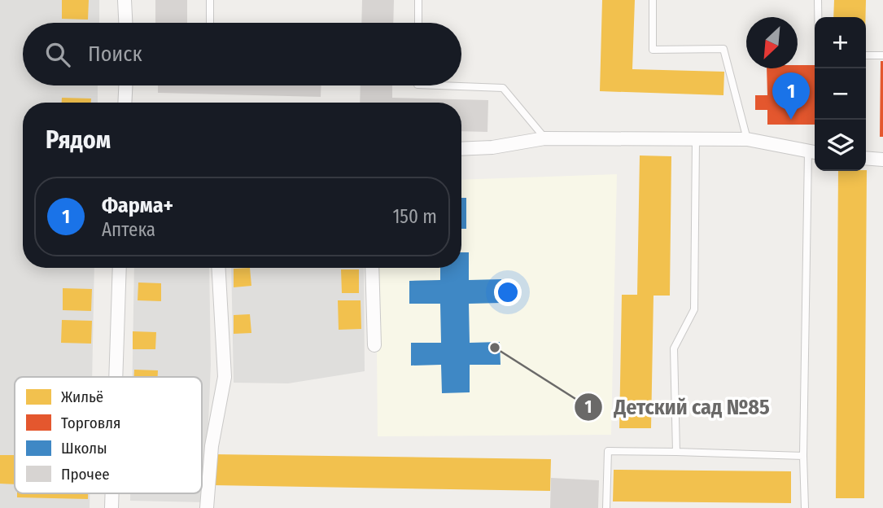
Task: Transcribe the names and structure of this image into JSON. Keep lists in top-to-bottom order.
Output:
{
  "places": ["Детский сад №85"],
  "legend": [
    "Жильё",
    "Торговля",
    "Школы",
    "Прочее"
  ],
  "north": "bottom left",
  "page": {
    "map_buttons": ["+", "−"],
    "search": "Поиск",
    "pins": "1",
    "heading": "Рядом",
    "list": [
      {
        "mark": "1",
        "name": "Фарма+",
        "note": "Аптека",
        "value": "150 m"
      }
    ]
  }
}
